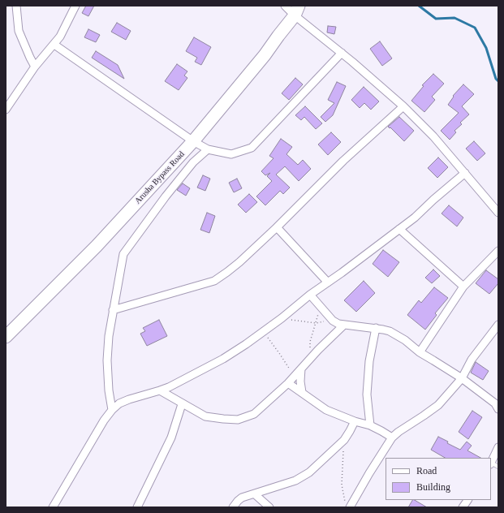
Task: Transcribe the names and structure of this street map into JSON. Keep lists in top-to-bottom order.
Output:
{
  "streets": {
    "main road": ["Arusha Bypass Road"]
  },
  "legend": ["Road", "Building"]
}
